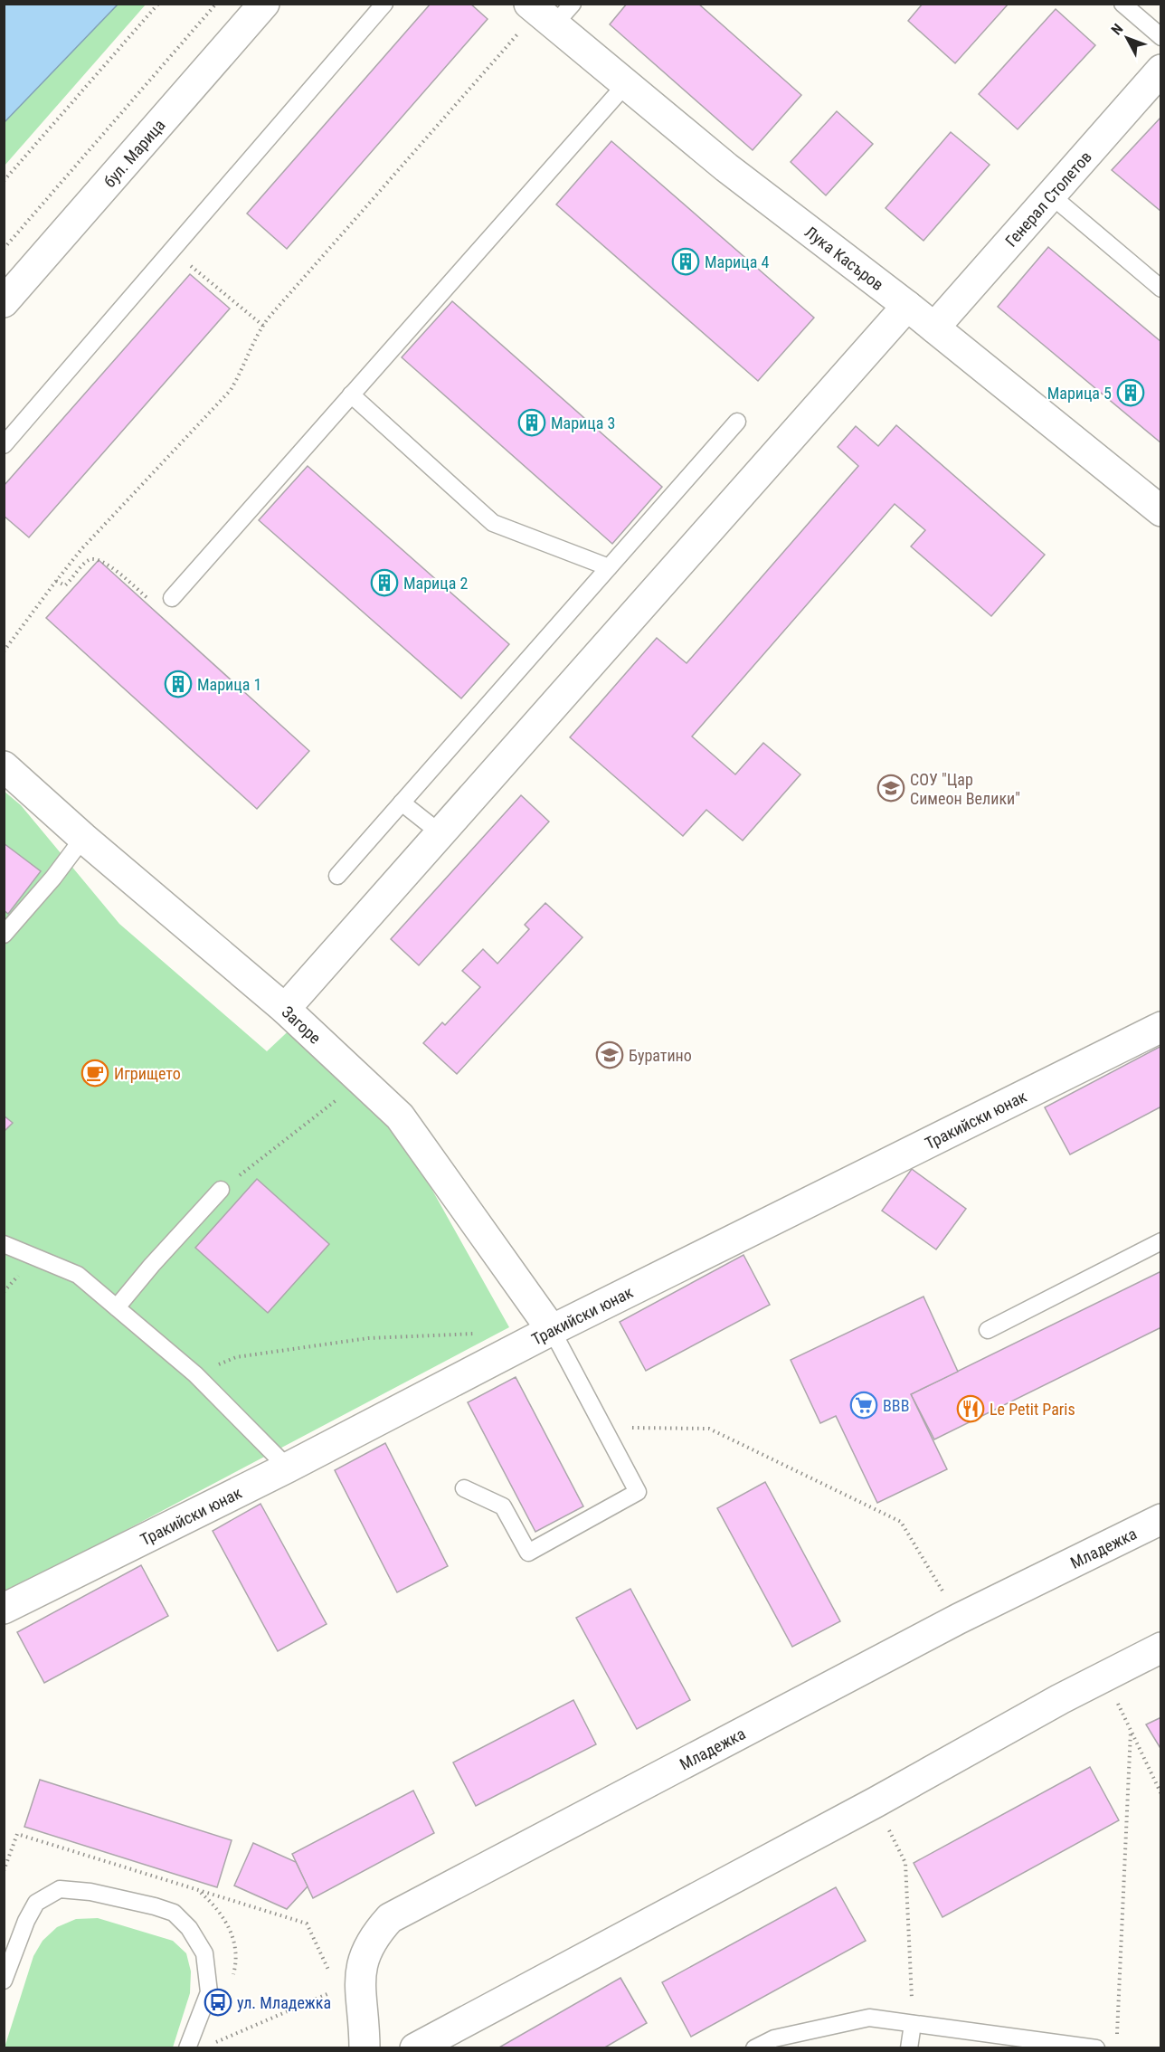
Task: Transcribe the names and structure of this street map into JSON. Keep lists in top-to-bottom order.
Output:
{
  "streets": {
    "street": [
      "бул. Марица",
      "Генерал Столетов",
      "Лука Касъров",
      "Загоре",
      "Тракийски юнак",
      "Младежка"
    ]
  },
  "crossings": [
    ["Генерал Столетов", "Лука Касъров"],
    ["Загоре", "Тракийски юнак"]
  ],
  "places": {
    "building": [
      "Марица 4",
      "Марица 5",
      "Марица 3",
      "Марица 2",
      "Марица 1"
    ],
    "school or university": ["СОУ \"Цар Симеон Велики\"", "Буратино"],
    "cafe": ["Игрището"],
    "supermarket": ["ВВВ"],
    "restaurant": ["Le Petit Paris"],
    "bus stop": ["ул. Младежка"]
  },
  "north": "top left"
}
